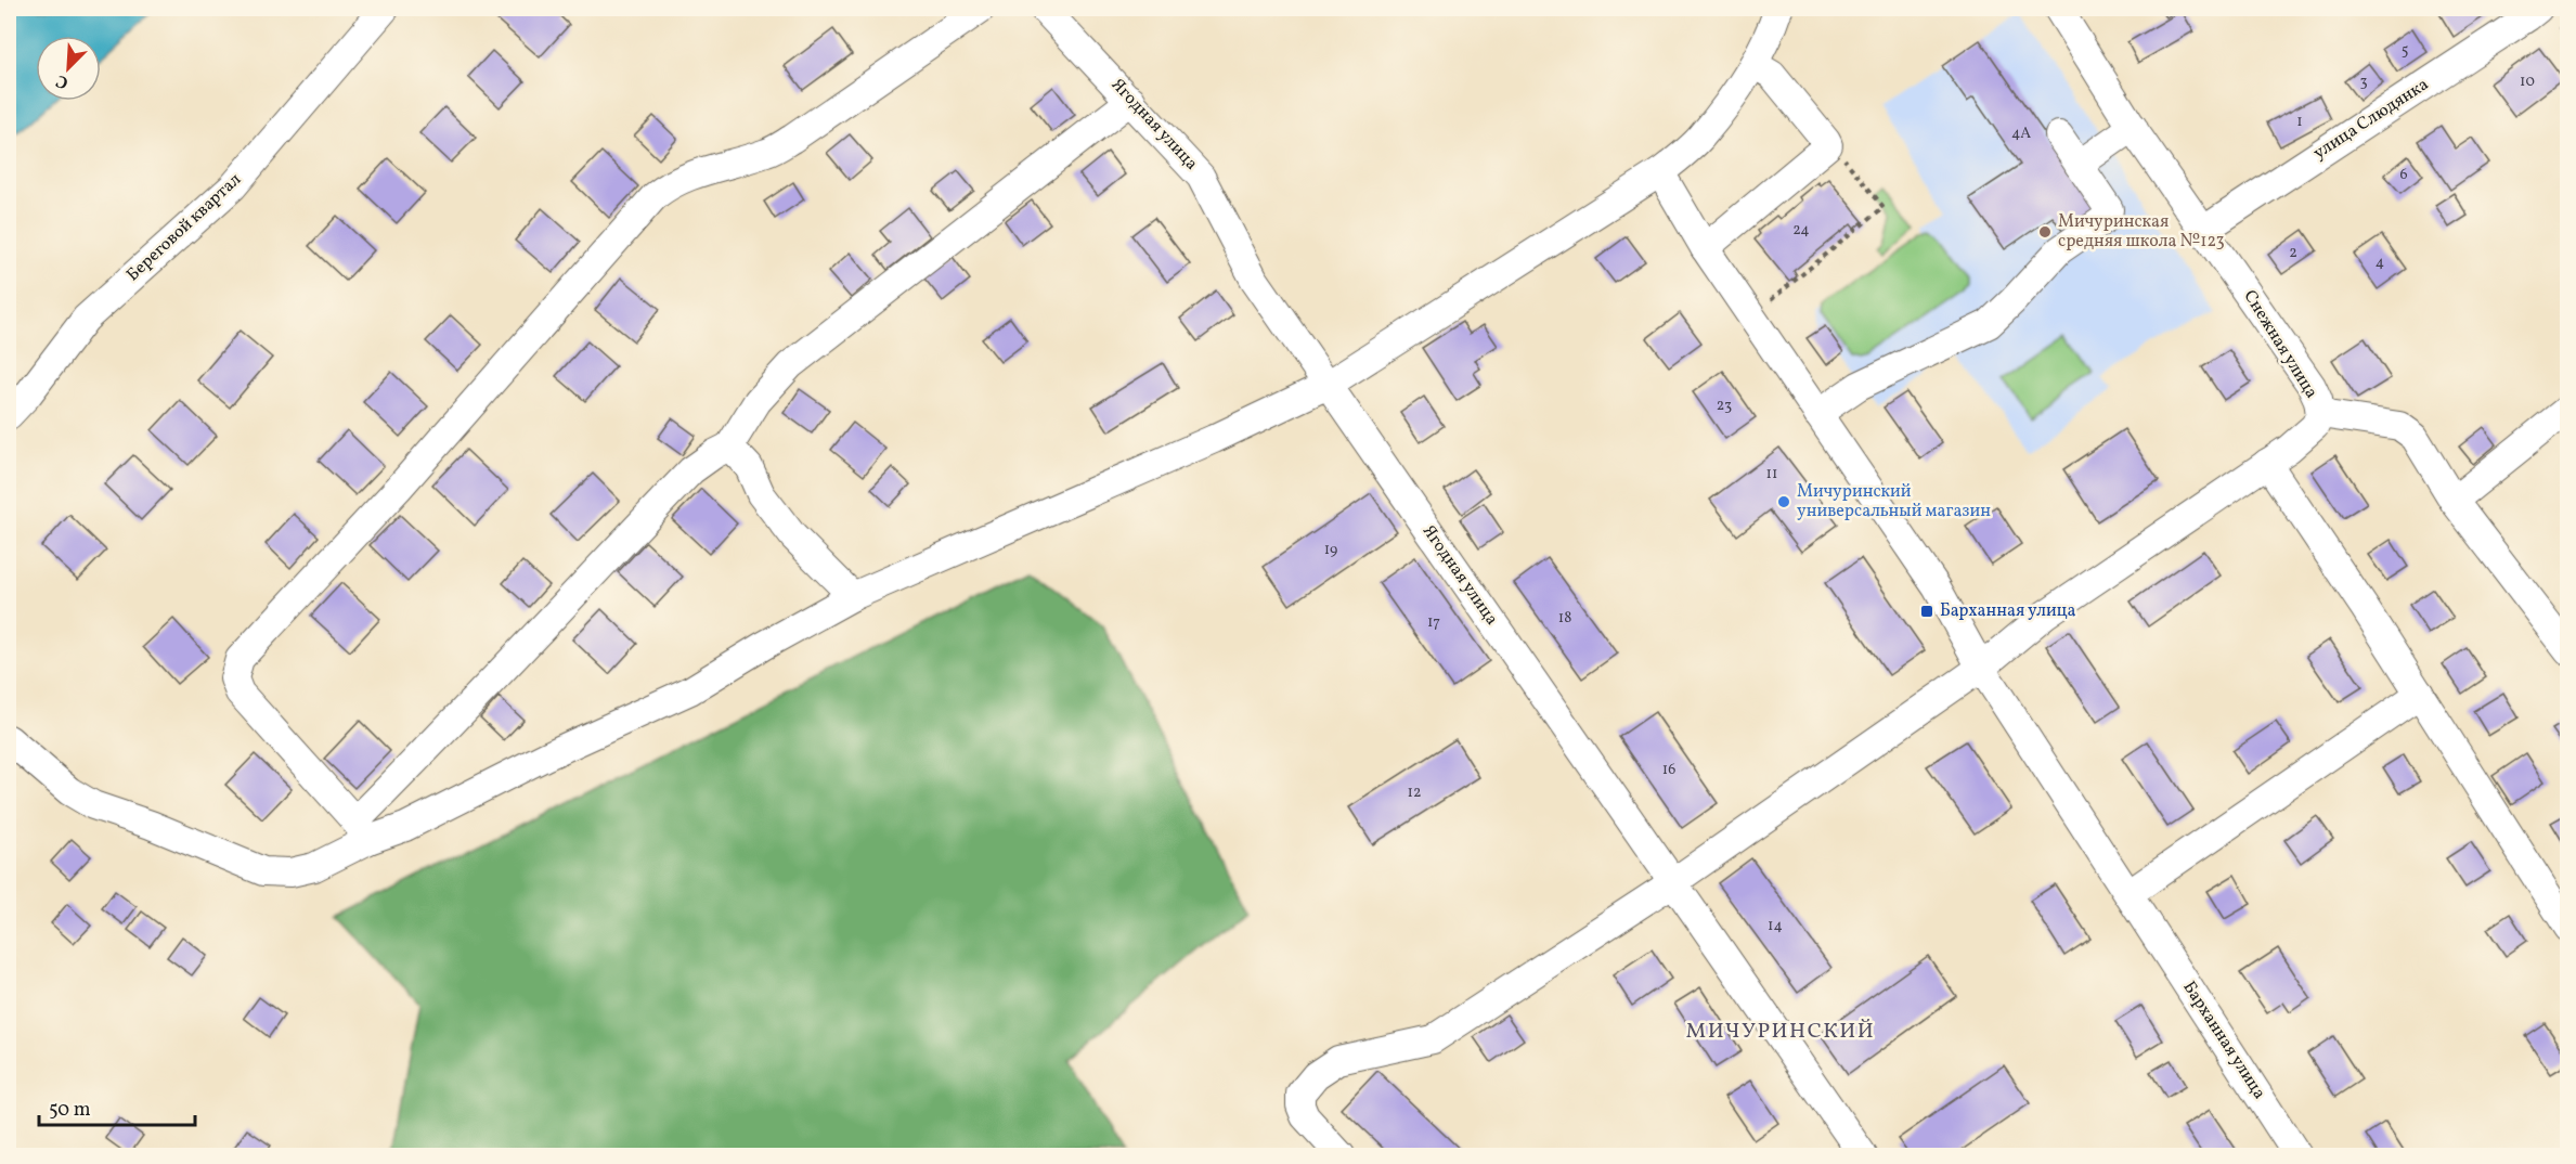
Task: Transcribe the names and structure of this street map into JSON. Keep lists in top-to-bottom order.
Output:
{
  "streets": {
    "street": [
      "улица Слюдянка",
      "Ягодная улица",
      "Береговой квартал",
      "Снежная улица",
      "Барханная улица"
    ]
  },
  "crossings": [
    ["улица Слюдянка", "Снежная улица"]
  ],
  "districts": ["МИЧУРИНСКИЙ"],
  "places": {
    "other": ["Мичуринская средняя школа №123", "Мичуринский универсальный магазин"],
    "transit": ["Барханная улица"]
  },
  "house_numbers": [
    "5",
    "3",
    "10",
    "1",
    "4А",
    "6",
    "24",
    "2",
    "4",
    "23",
    "11",
    "19",
    "18",
    "17",
    "16",
    "12",
    "14"
  ],
  "scale_bar": "50 m",
  "north": "bottom left"
}
